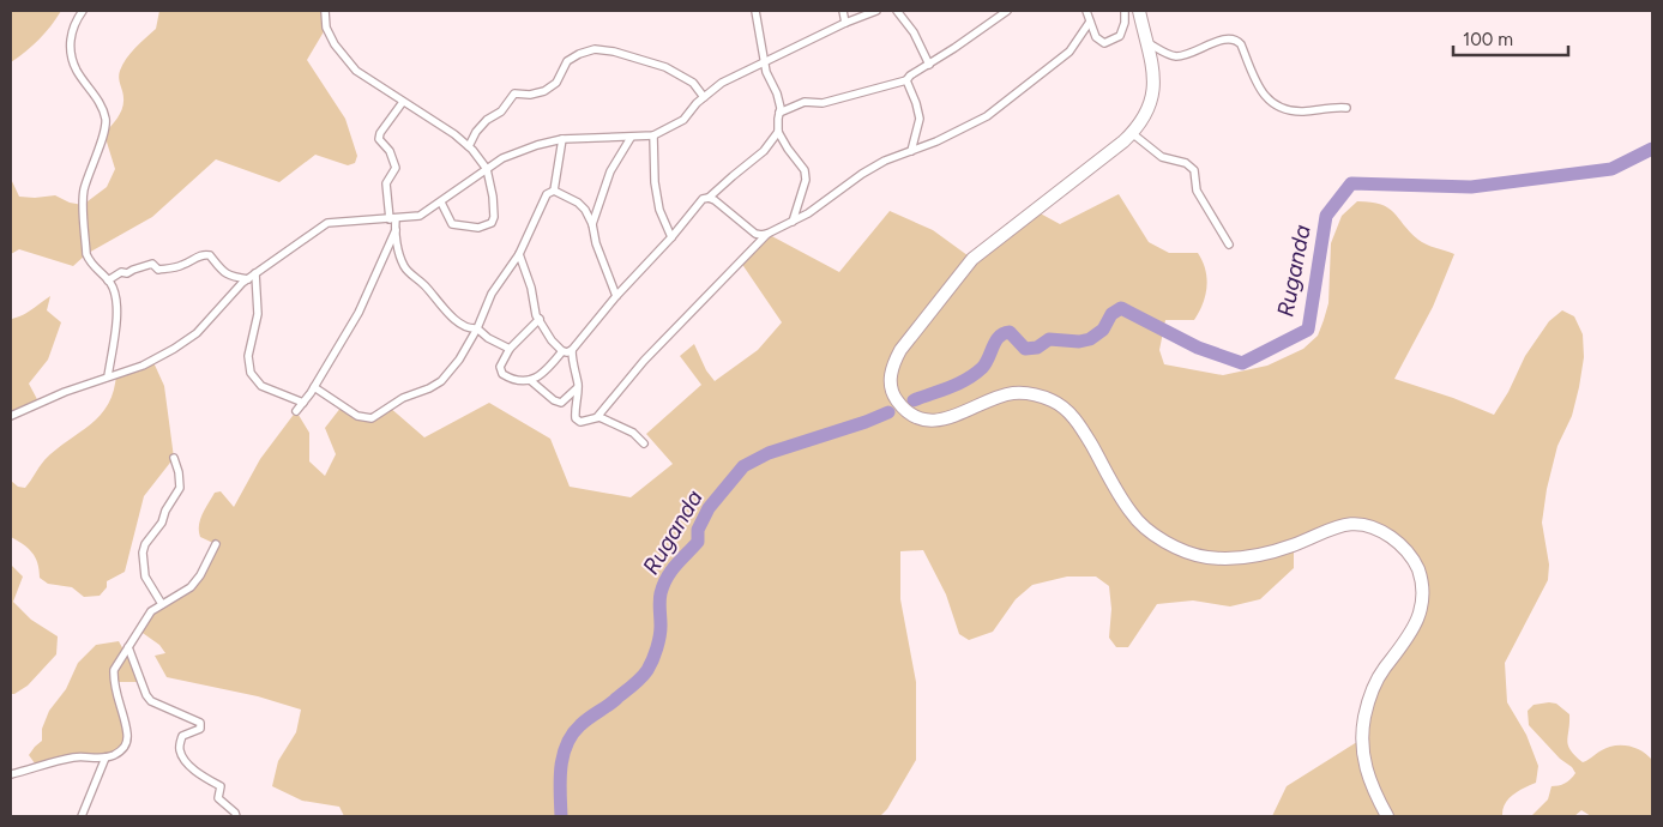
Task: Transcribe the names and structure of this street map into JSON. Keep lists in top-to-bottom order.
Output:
{
  "water": ["Ruganda"],
  "scale_bar": "100 m"
}
